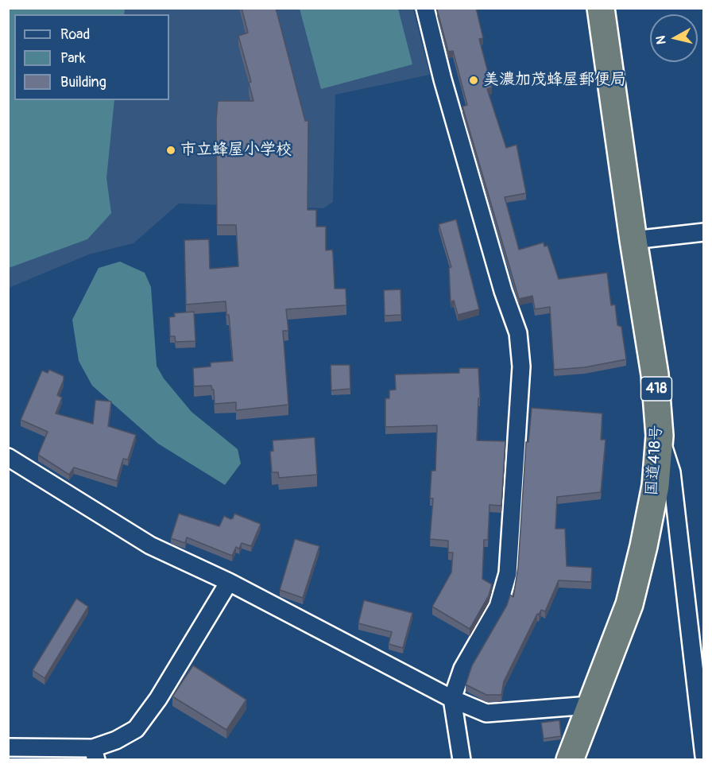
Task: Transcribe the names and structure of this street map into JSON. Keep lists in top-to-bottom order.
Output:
{
  "streets": {
    "highway": ["418", "国道418号"]
  },
  "places": ["美濃加茂蜂屋郵便局", "市立蜂屋小学校"],
  "legend": ["Road", "Park", "Building"],
  "north": "left"
}
